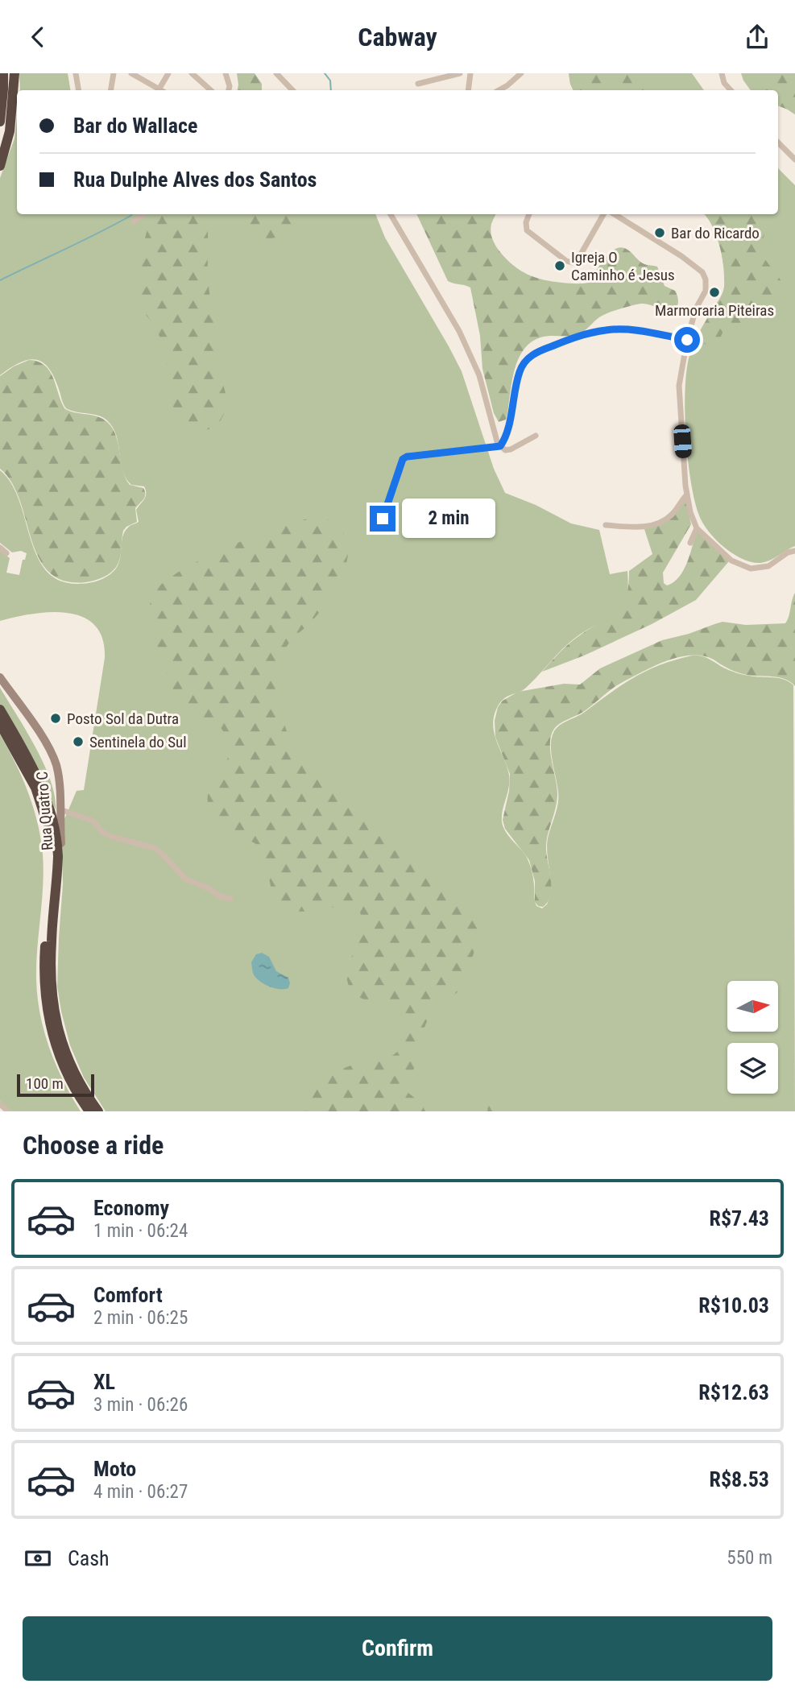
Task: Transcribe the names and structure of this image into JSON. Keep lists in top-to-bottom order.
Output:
{
  "streets": {
    "street": ["Rua Quatro C"]
  },
  "places": [
    "Bar do Ricardo",
    "Igreja O Caminho é Jesus",
    "Marmoraria Piteiras",
    "Posto Sol da Dutra",
    "Sentinela do Sul"
  ],
  "scale_bar": "100 m",
  "north": "right",
  "page": {
    "header": "Cabway",
    "banner": ["Bar do Wallace", "Rua Dulphe Alves dos Santos"],
    "bubble": "2 min",
    "scale": "100 m",
    "heading": "Choose a ride",
    "list": [
      {
        "name": "Economy",
        "note": "1 min · 06:24",
        "value": "R$7.43"
      },
      {
        "name": "Comfort",
        "note": "2 min · 06:25",
        "value": "R$10.03"
      },
      {
        "name": "XL",
        "note": "3 min · 06:26",
        "value": "R$12.63"
      },
      {
        "name": "Moto",
        "note": "4 min · 06:27",
        "value": "R$8.53"
      }
    ],
    "pay": ["Cash", "550 m"],
    "buttons": "Confirm"
  }
}
